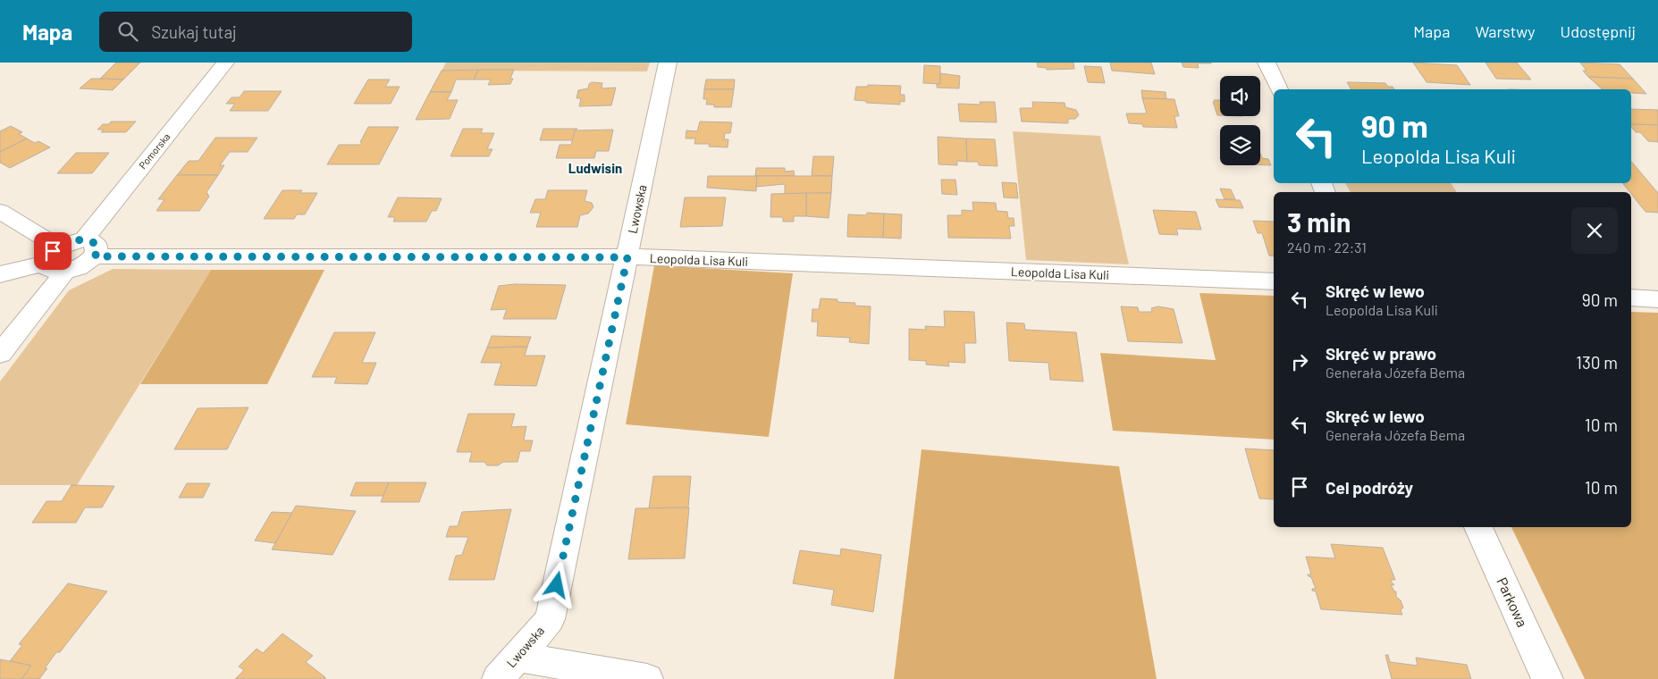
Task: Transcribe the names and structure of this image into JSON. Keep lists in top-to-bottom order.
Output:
{
  "streets": {
    "street": [
      "Pomorska",
      "Lwowska",
      "Leopolda Lisa Kuli",
      "Parkowa"
    ]
  },
  "crossings": [
    ["Pomorska", "Leopolda Lisa Kuli"],
    ["Lwowska", "Leopolda Lisa Kuli"]
  ],
  "districts": ["Ludwisin"],
  "page": {
    "header": "Mapa",
    "search": "Szukaj tutaj",
    "nav": ["Mapa", "Warstwy", "Udostępnij"],
    "turn": ["90 m", "Leopolda Lisa Kuli"],
    "heading": ["3 min", "240 m · 22:31"],
    "list": [
      {
        "name": "Skręć w lewo",
        "note": "Leopolda Lisa Kuli",
        "value": "90 m"
      },
      {
        "name": "Skręć w prawo",
        "note": "Generała Józefa Bema",
        "value": "130 m"
      },
      {
        "name": "Skręć w lewo",
        "note": "Generała Józefa Bema",
        "value": "10 m"
      },
      {
        "name": "Cel podróży",
        "value": "10 m"
      }
    ]
  }
}
